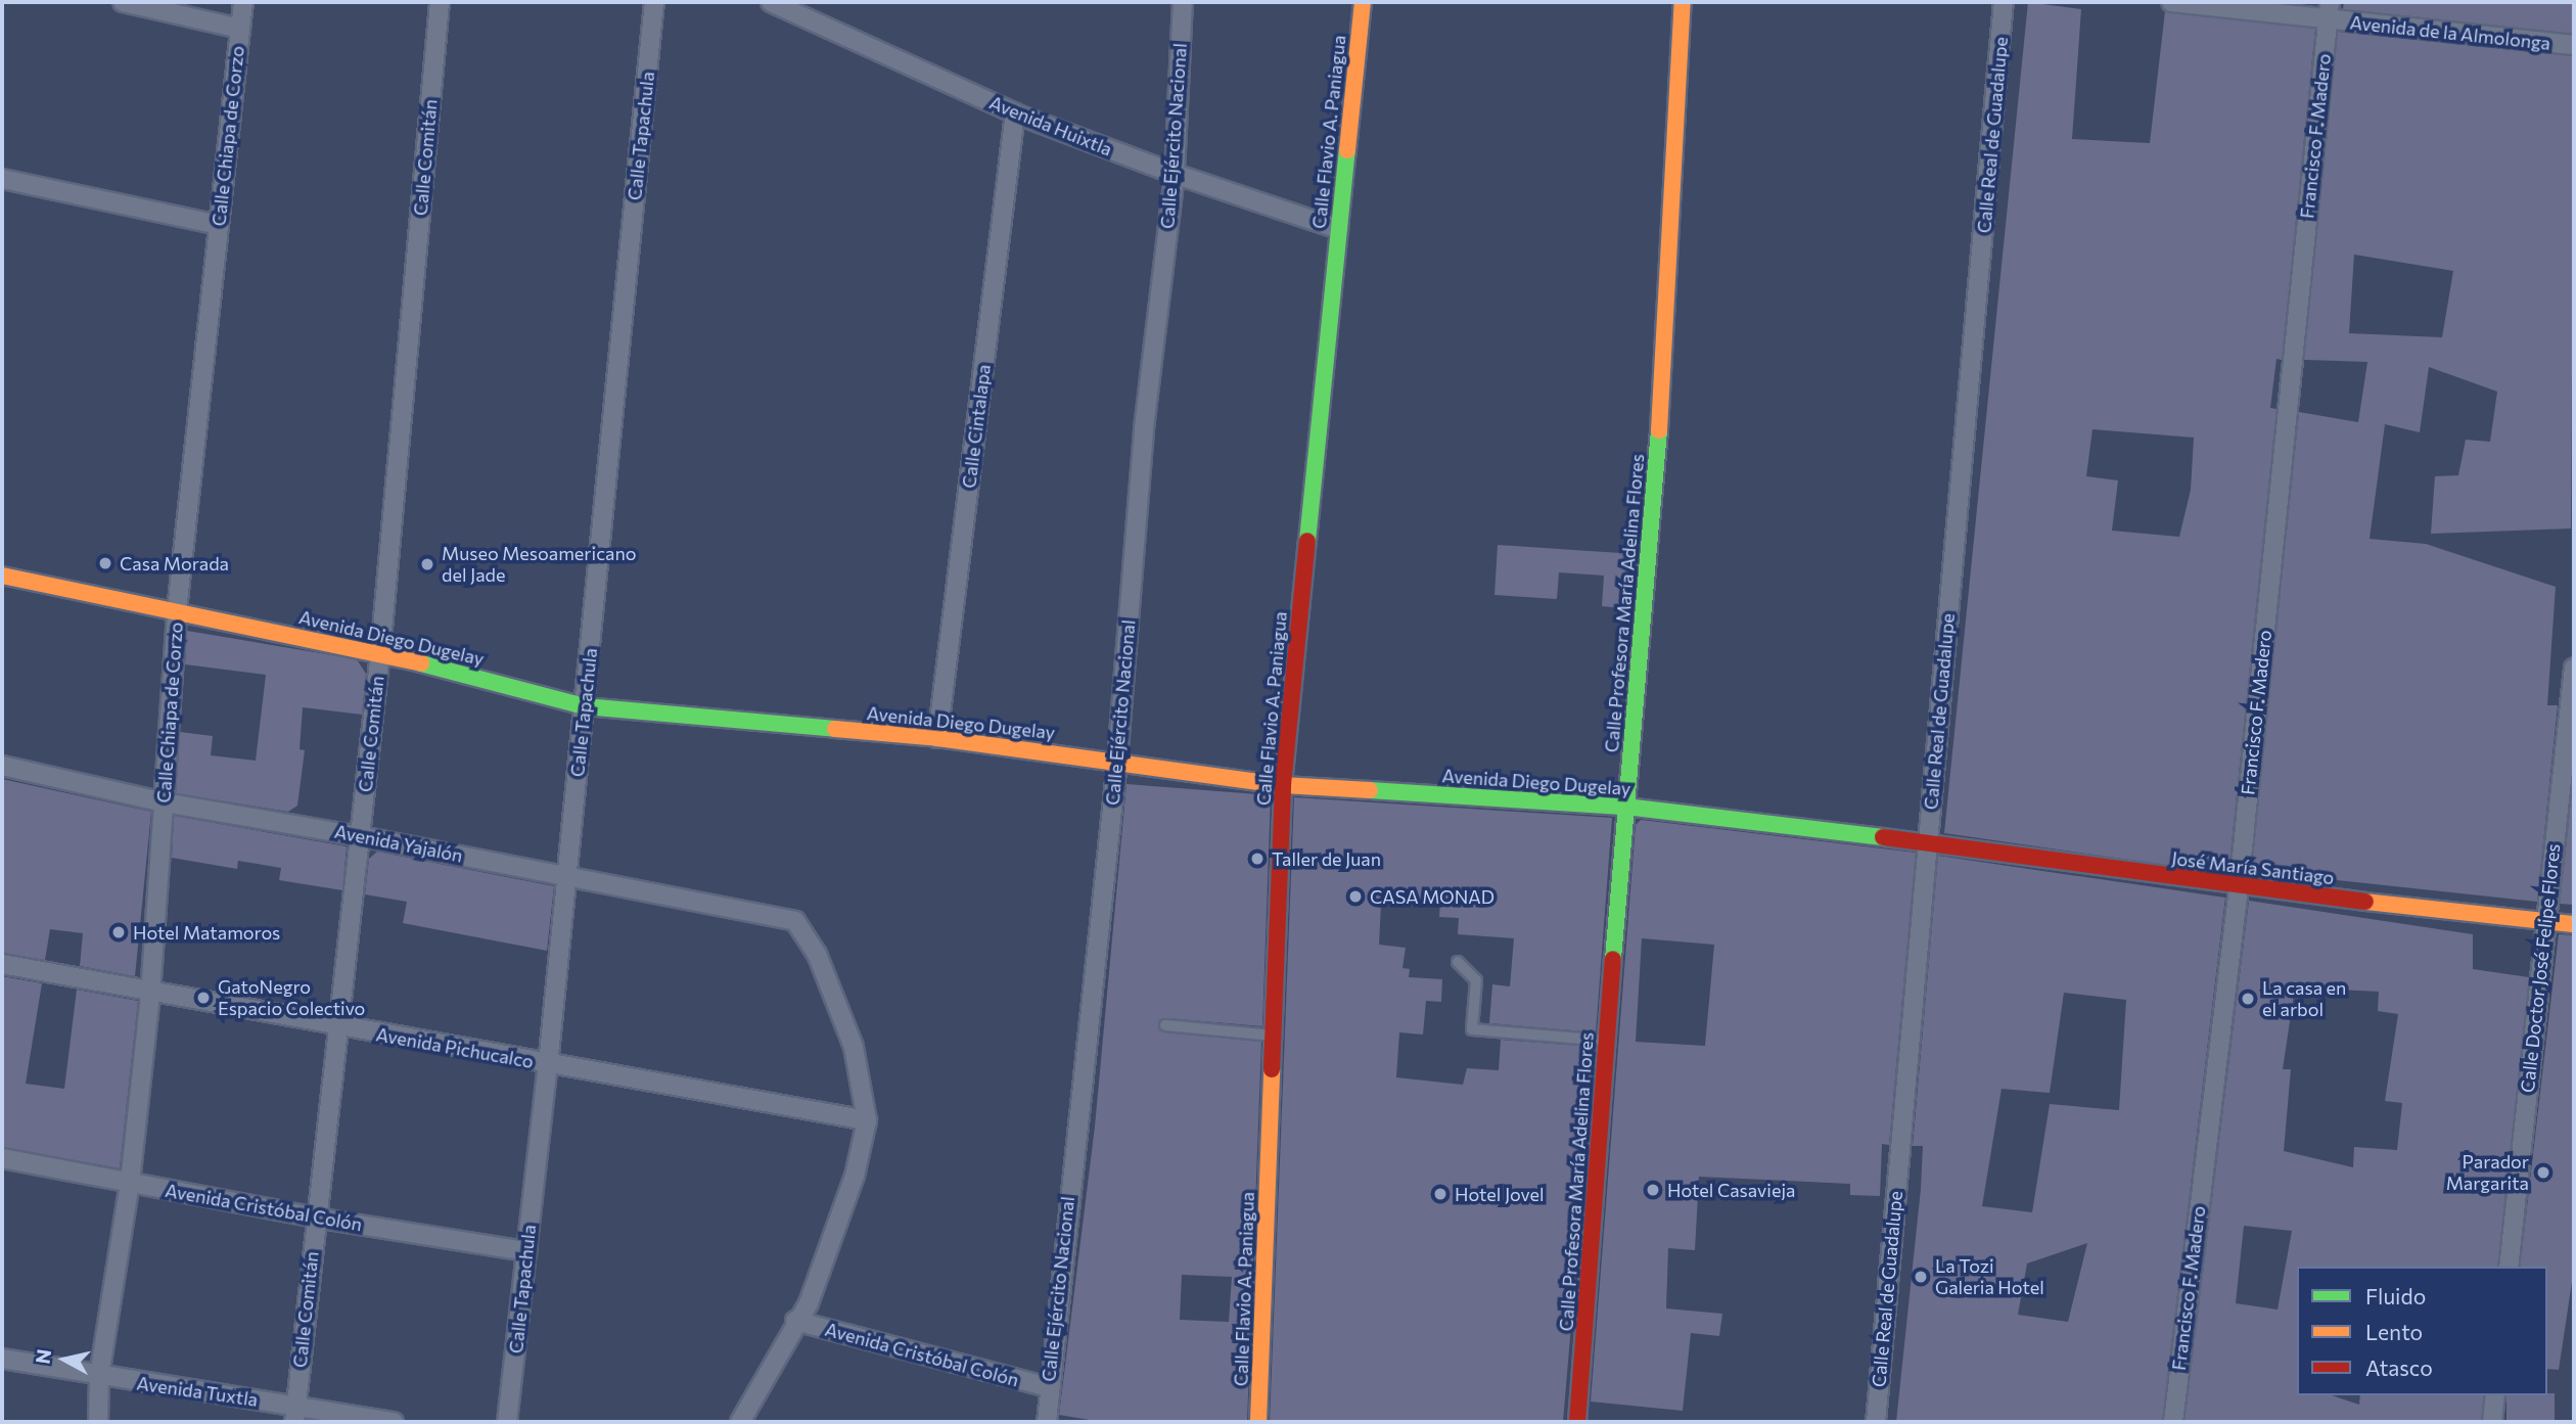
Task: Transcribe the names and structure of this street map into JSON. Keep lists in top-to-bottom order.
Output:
{
  "streets": {
    "street": [
      "Avenida de la Almolonga",
      "Avenida Huixtla",
      "Calle Flavio A. Paniagua",
      "Calle Real de Guadalupe",
      "Calle Chiapa de Corzo",
      "Calle Tapachula",
      "Calle Ejército Nacional",
      "Francisco F. Madero",
      "Calle Comitán",
      "Calle Cintalapa",
      "Calle Profesora María Adelina Flores",
      "Avenida Diego Dugelay",
      "Avenida Yajalón",
      "José María Santiago",
      "Calle Doctor José Felipe Flores",
      "Avenida Pichucalco",
      "Avenida Cristóbal Colón",
      "Avenida Tuxtla"
    ]
  },
  "crossings": [
    ["Avenida de la Almolonga", "Francisco F. Madero"],
    ["Avenida Huixtla", "Calle Flavio A. Paniagua"],
    ["Avenida Huixtla", "Calle Ejército Nacional"],
    ["Avenida Huixtla", "Calle Cintalapa"],
    ["Calle Flavio A. Paniagua", "Avenida Diego Dugelay"],
    ["Calle Real de Guadalupe", "Avenida Diego Dugelay"],
    ["Calle Real de Guadalupe", "José María Santiago"],
    ["Calle Chiapa de Corzo", "Avenida Diego Dugelay"],
    ["Calle Chiapa de Corzo", "Avenida Yajalón"],
    ["Calle Chiapa de Corzo", "Avenida Pichucalco"],
    ["Calle Chiapa de Corzo", "Avenida Cristóbal Colón"],
    ["Calle Chiapa de Corzo", "Avenida Tuxtla"],
    ["Calle Tapachula", "Avenida Diego Dugelay"],
    ["Calle Tapachula", "Avenida Yajalón"],
    ["Calle Tapachula", "Avenida Pichucalco"],
    ["Calle Tapachula", "Avenida Cristóbal Colón"],
    ["Calle Ejército Nacional", "Avenida Diego Dugelay"],
    ["Calle Ejército Nacional", "Avenida Cristóbal Colón"],
    ["Francisco F. Madero", "José María Santiago"],
    ["Calle Comitán", "Avenida Diego Dugelay"],
    ["Calle Comitán", "Avenida Yajalón"],
    ["Calle Comitán", "Avenida Pichucalco"],
    ["Calle Comitán", "Avenida Cristóbal Colón"],
    ["Calle Comitán", "Avenida Tuxtla"],
    ["Calle Cintalapa", "Avenida Diego Dugelay"],
    ["Calle Profesora María Adelina Flores", "Avenida Diego Dugelay"],
    ["Avenida Diego Dugelay", "José María Santiago"],
    ["Avenida Yajalón", "Avenida Pichucalco"],
    ["José María Santiago", "Calle Doctor José Felipe Flores"]
  ],
  "places": [
    "Casa Morada",
    "Museo Mesoamericano del Jade",
    "Taller de Juan",
    "CASA MONAD",
    "Hotel Matamoros",
    "GatoNegro Espacio Colectivo",
    "La casa en el arbol",
    "Parador Margarita",
    "Hotel Casavieja",
    "Hotel Jovel",
    "La Tozi Galeria Hotel"
  ],
  "legend": ["Fluido", "Lento", "Atasco"],
  "north": "left"
}
